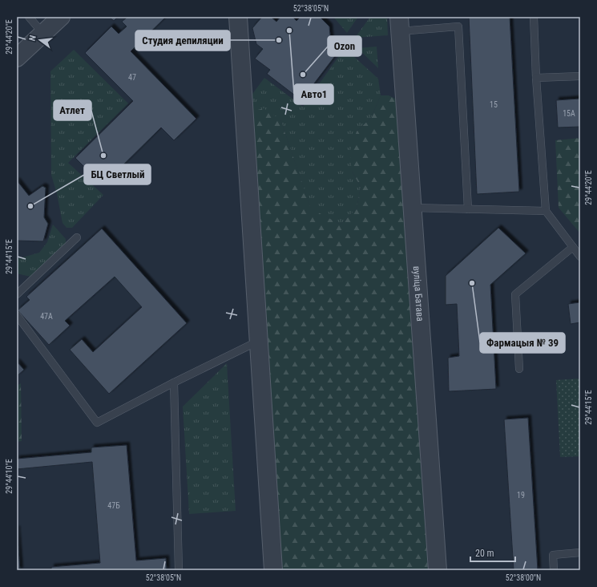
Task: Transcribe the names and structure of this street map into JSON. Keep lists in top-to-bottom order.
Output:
{
  "streets": {
    "street": ["вуліца Батава"]
  },
  "places": [
    "Авто1",
    "Студия депиляции",
    "Ozon",
    "Атлет",
    "БЦ Светлый",
    "Фармацыя № 39"
  ],
  "house_numbers": [
    "47",
    "15",
    "15А",
    "47А",
    "19",
    "47Б"
  ],
  "scale_bar": "20 m",
  "north": "left",
  "coordinates": [
    "52°38'05\"N",
    "29°44'20\"E",
    "29°44'15\"E",
    "29°44'10\"E",
    "52°38'00\"N"
  ]
}
